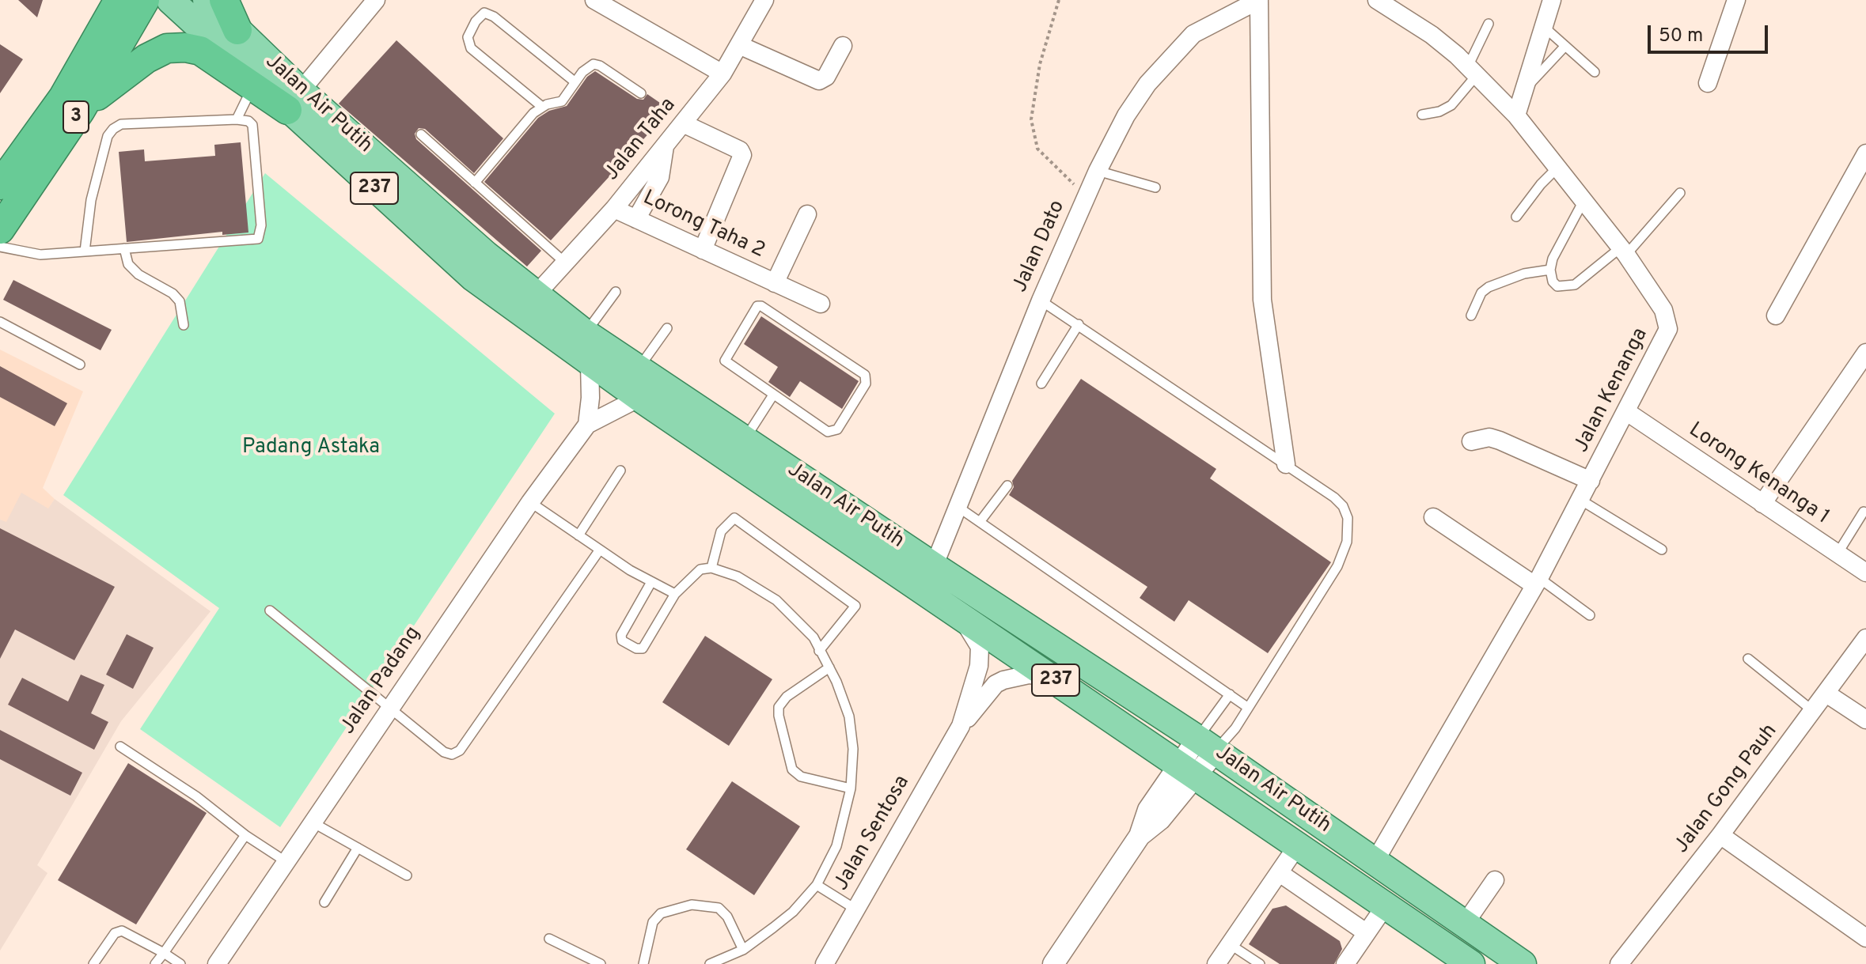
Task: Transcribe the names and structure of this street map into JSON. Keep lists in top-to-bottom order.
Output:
{
  "streets": {
    "highway": ["3"],
    "main road": ["Jalan Air Putih", "237"],
    "street": [
      "Jalan Taha",
      "Lorong Taha 2",
      "Jalan Dato",
      "Jalan Kenanga",
      "Lorong Kenanga 1",
      "Jalan Padang",
      "Jalan Gong Pauh",
      "Jalan Sentosa"
    ]
  },
  "crossings": [
    ["Jalan Air Putih", "Jalan Taha"],
    ["Jalan Air Putih", "Jalan Dato"],
    ["Jalan Air Putih", "Jalan Kenanga"],
    ["Jalan Taha", "Lorong Taha 2"],
    ["Jalan Kenanga", "Lorong Kenanga 1"]
  ],
  "parks": ["Padang Astaka"],
  "scale_bar": "50 m"
}
